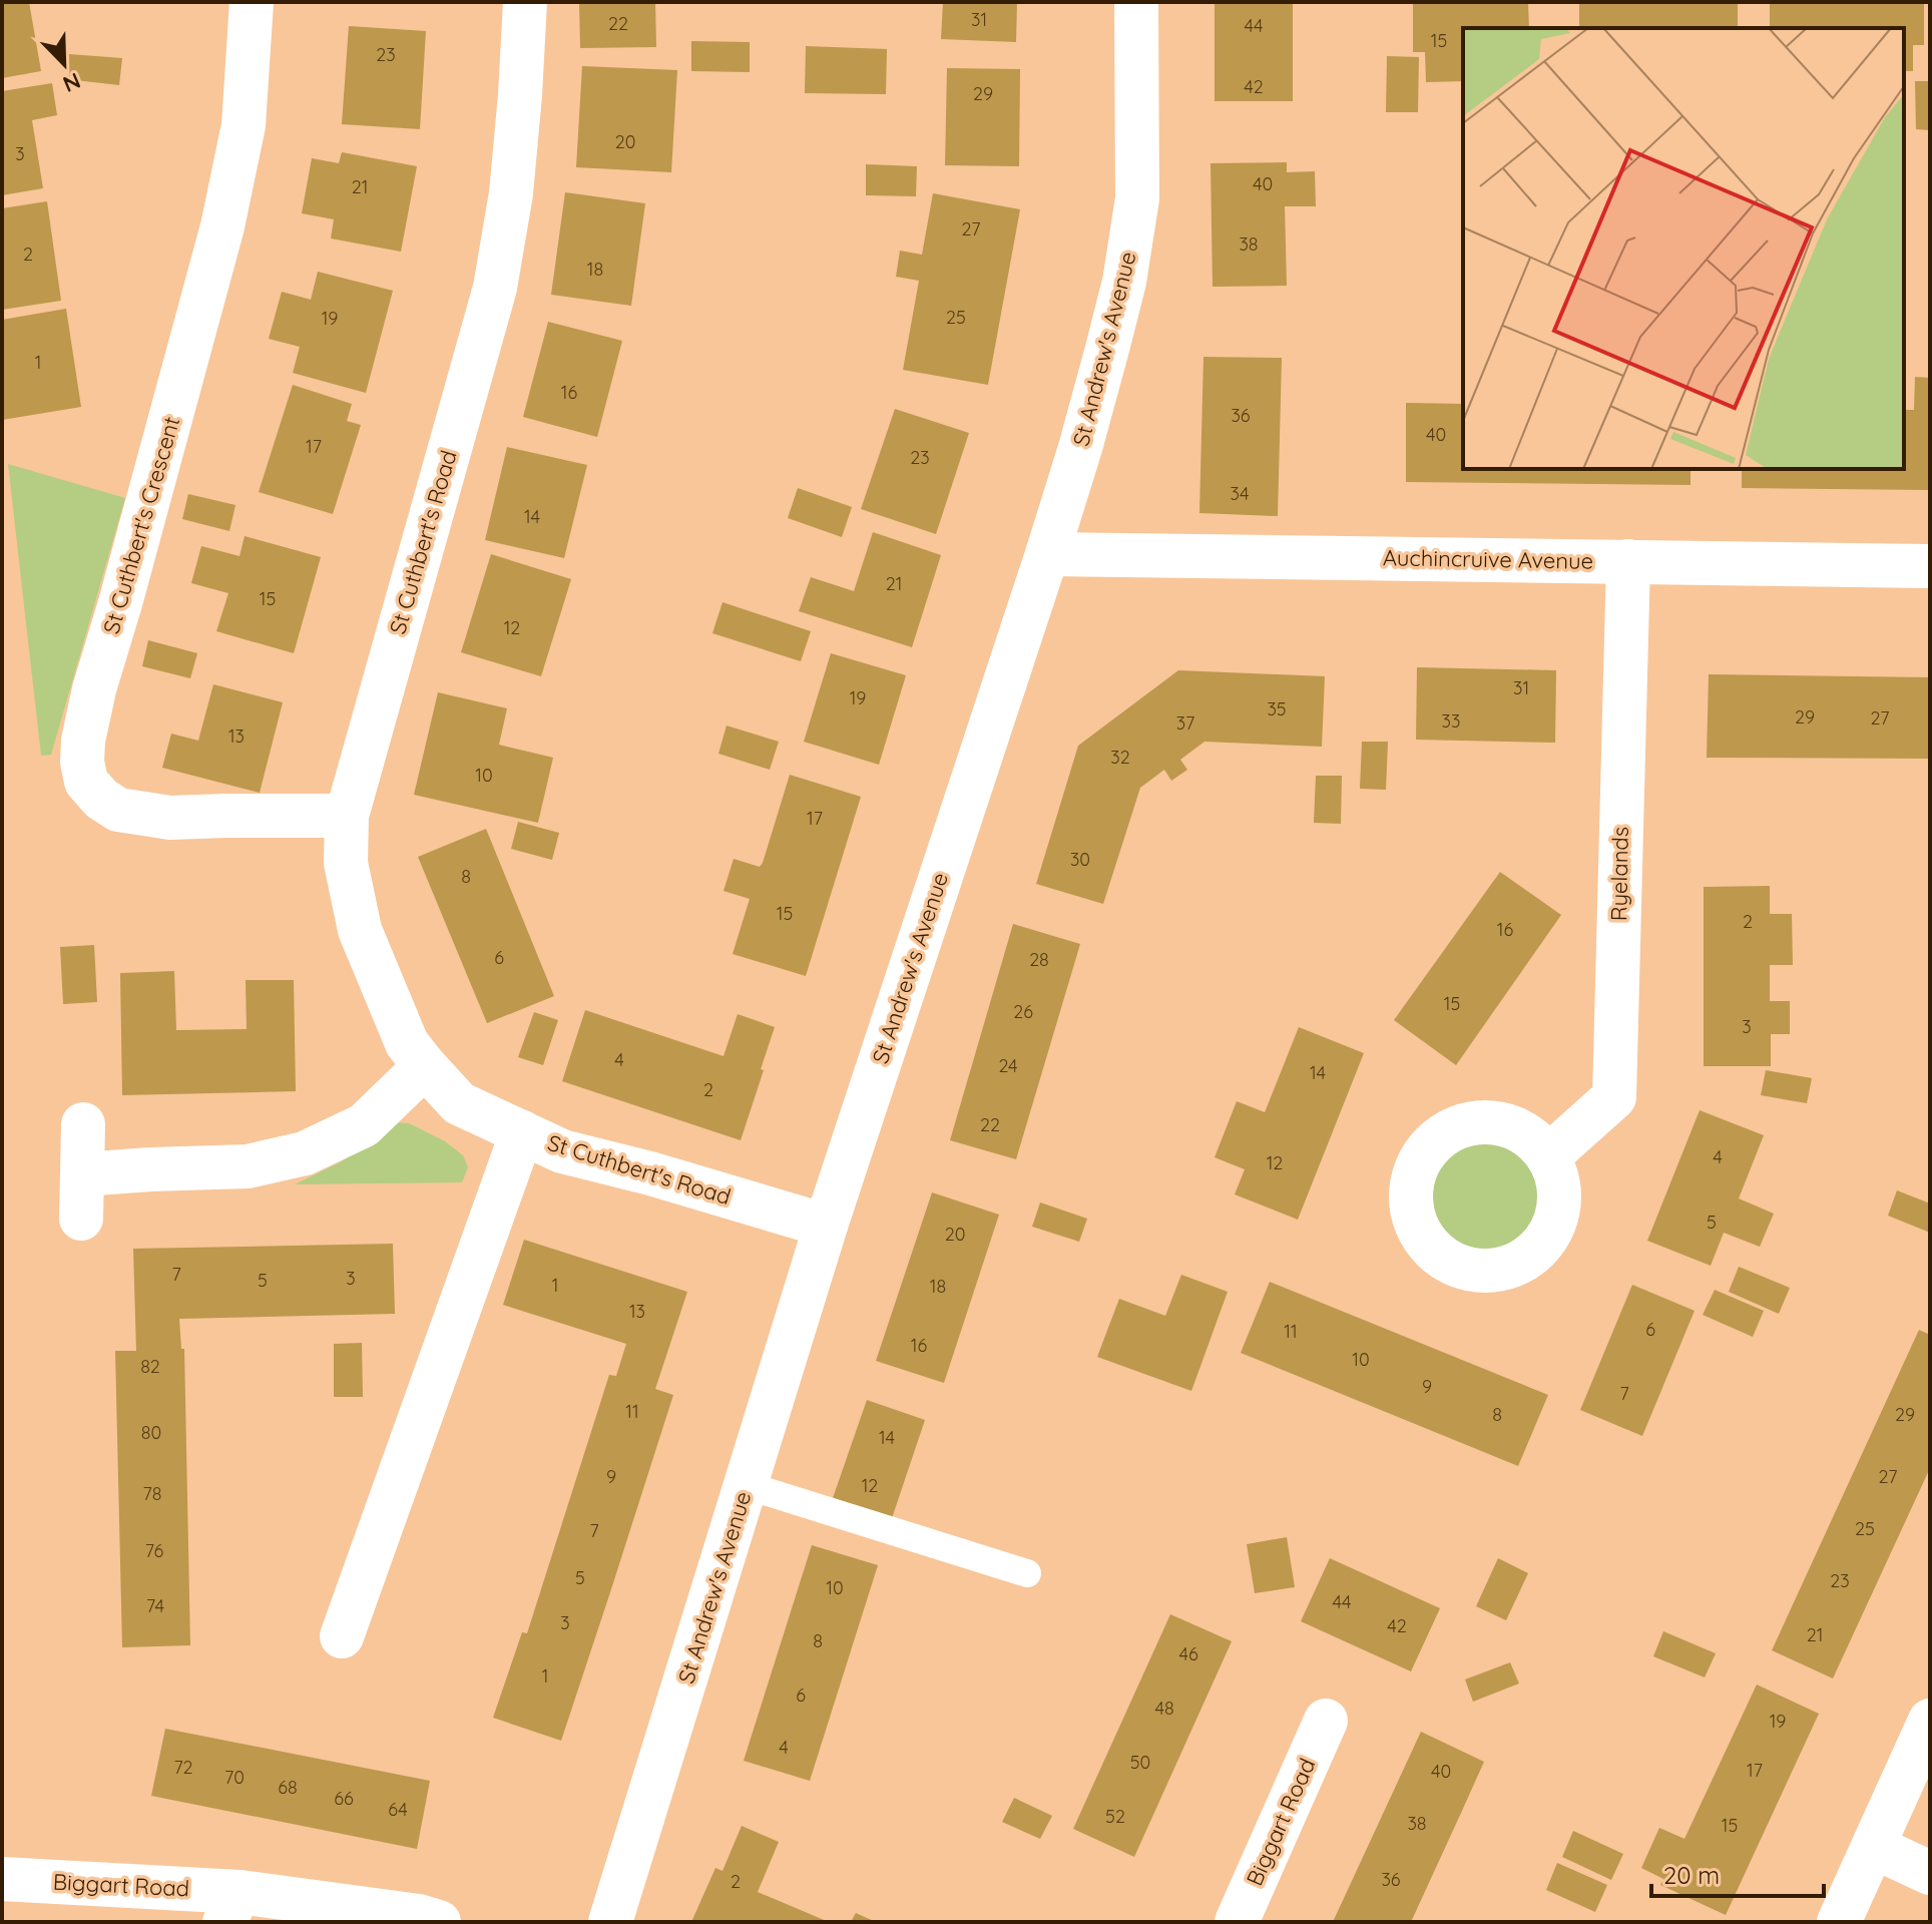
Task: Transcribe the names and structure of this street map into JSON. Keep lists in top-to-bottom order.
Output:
{
  "streets": {
    "street": [
      "St Andrew's Avenue",
      "St Cuthbert's Crescent",
      "St Cuthbert's Road",
      "Auchincruive Avenue",
      "Ryelands",
      "Biggart Road"
    ]
  },
  "crossings": [
    ["St Andrew's Avenue", "St Cuthbert's Road"],
    ["St Andrew's Avenue", "Auchincruive Avenue"],
    ["St Cuthbert's Crescent", "St Cuthbert's Road"],
    ["Auchincruive Avenue", "Ryelands"]
  ],
  "house_numbers": [
    "31",
    "22",
    "44",
    "15",
    "23",
    "42",
    "29",
    "20",
    "3",
    "40",
    "21",
    "27",
    "38",
    "2",
    "18",
    "25",
    "19",
    "1",
    "16",
    "36",
    "40",
    "17",
    "23",
    "34",
    "14",
    "21",
    "15",
    "12",
    "31",
    "19",
    "35",
    "29",
    "27",
    "33",
    "37",
    "13",
    "32",
    "10",
    "17",
    "30",
    "8",
    "15",
    "2",
    "16",
    "6",
    "28",
    "15",
    "26",
    "3",
    "4",
    "24",
    "14",
    "2",
    "22",
    "4",
    "12",
    "5",
    "20",
    "7",
    "3",
    "5",
    "1",
    "18",
    "13",
    "6",
    "11",
    "16",
    "10",
    "82",
    "9",
    "7",
    "11",
    "8",
    "29",
    "80",
    "14",
    "9",
    "27",
    "12",
    "78",
    "25",
    "7",
    "76",
    "5",
    "23",
    "10",
    "44",
    "74",
    "3",
    "42",
    "21",
    "8",
    "46",
    "1",
    "6",
    "48",
    "19",
    "4",
    "50",
    "72",
    "17",
    "40",
    "70",
    "68",
    "66",
    "64",
    "52",
    "38",
    "15",
    "36",
    "2"
  ],
  "scale_bar": "20 m",
  "north": "bottom right"
}
